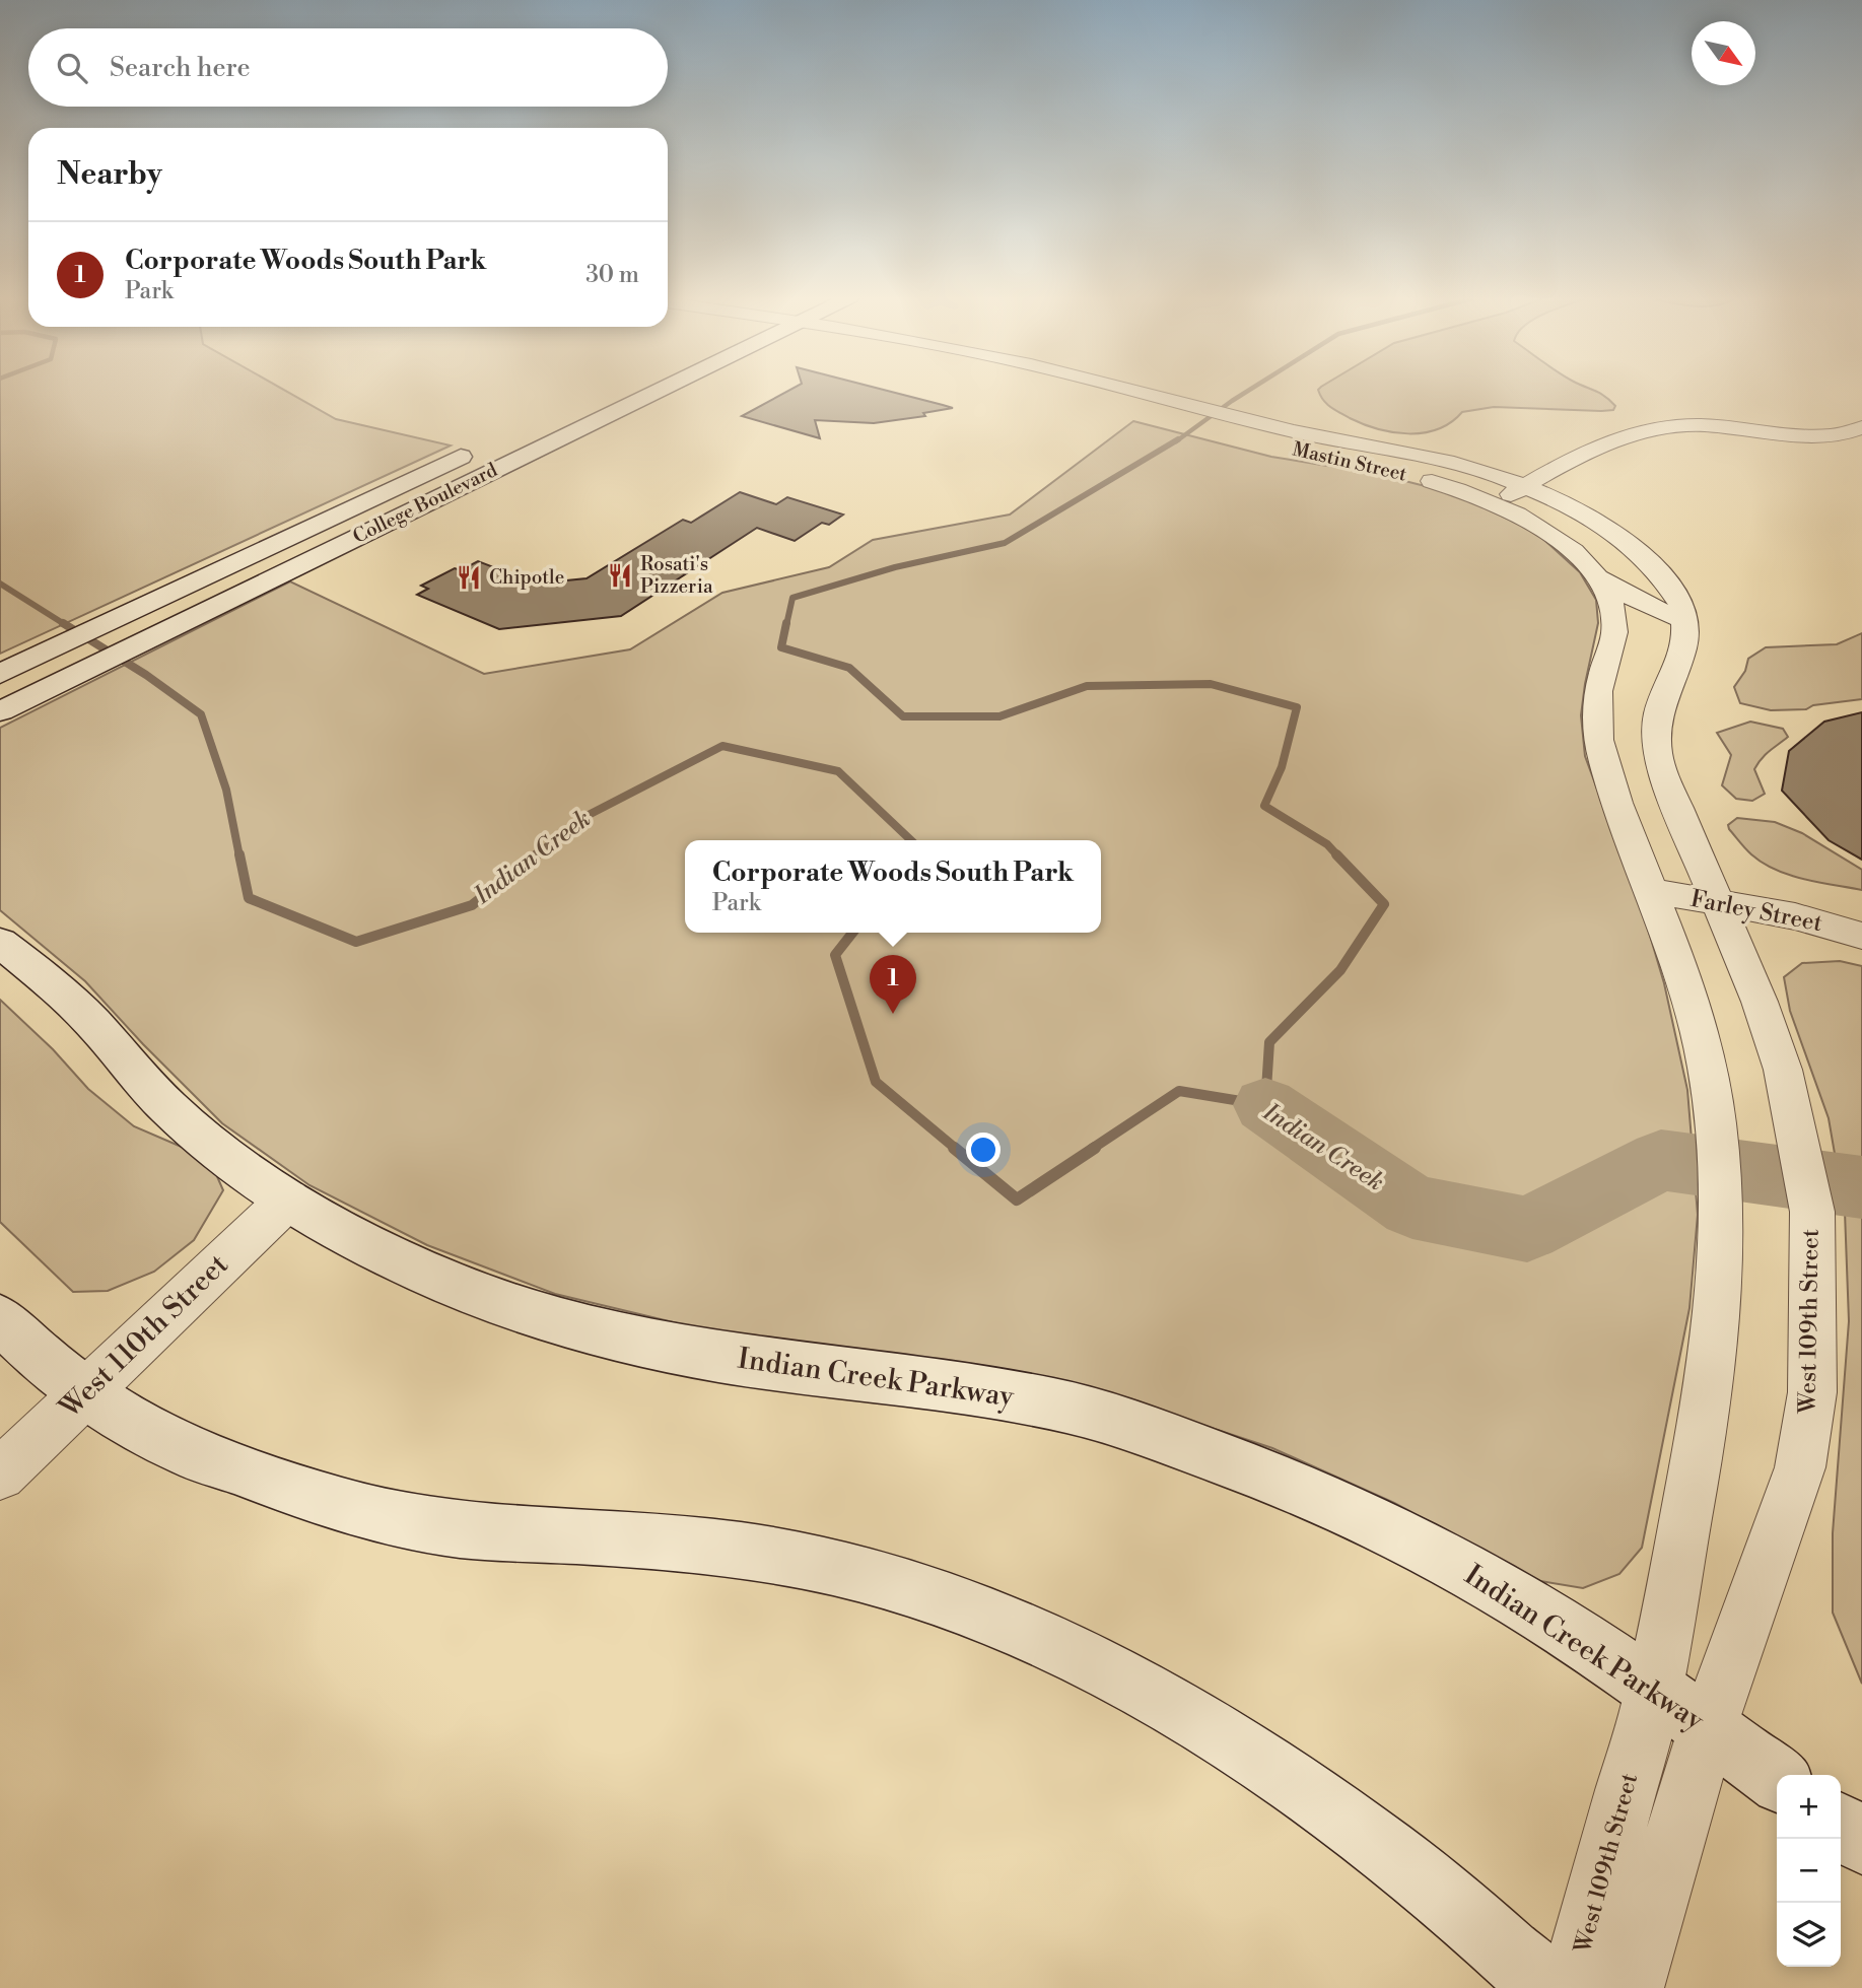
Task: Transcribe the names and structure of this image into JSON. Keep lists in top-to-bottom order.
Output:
{
  "streets": {
    "main road": ["College Boulevard", "Indian Creek Parkway"],
    "street": [
      "Mastin Street",
      "Farley Street",
      "West 109th Street",
      "West 110th Street"
    ]
  },
  "crossings": [
    ["Mastin Street", "West 109th Street"],
    ["Farley Street", "West 109th Street"],
    ["West 109th Street", "Indian Creek Parkway"],
    ["West 110th Street", "Indian Creek Parkway"]
  ],
  "water": ["Indian Creek"],
  "places": {
    "restaurant": ["Rosati's Pizzeria", "Chipotle"]
  },
  "north": "bottom right",
  "page": {
    "search": "Search here",
    "heading": "Nearby",
    "list": [
      {
        "mark": "1",
        "name": "Corporate Woods South Park",
        "note": "Park",
        "value": "30 m"
      }
    ],
    "popup": ["Corporate Woods South Park", "Park"],
    "pins": "1",
    "map_buttons": ["+", "−"]
  }
}
